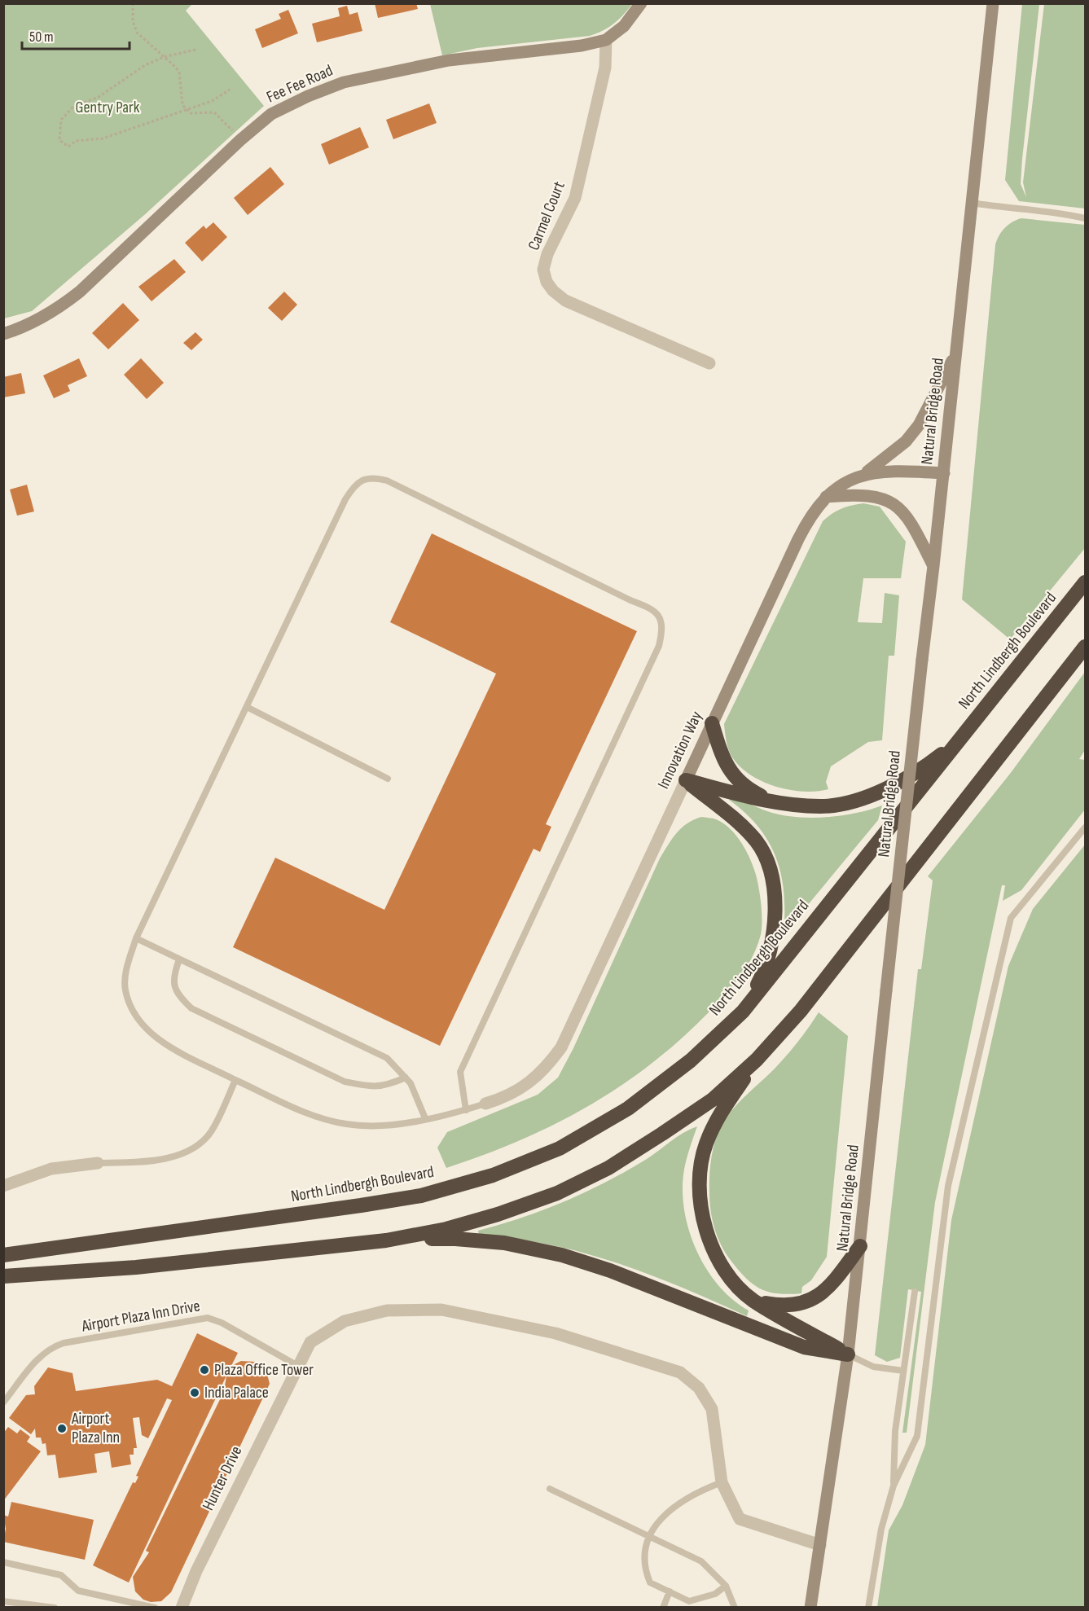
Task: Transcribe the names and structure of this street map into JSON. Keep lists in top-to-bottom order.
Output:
{
  "streets": {
    "highway": ["North Lindbergh Boulevard"],
    "main road": ["Fee Fee Road", "Natural Bridge Road", "Innovation Way"],
    "street": ["Carmel Court", "Hunter Drive"],
    "lane": ["Airport Plaza Inn Drive"]
  },
  "crossings": [
    ["Fee Fee Road", "Carmel Court"],
    ["Natural Bridge Road", "Innovation Way"],
    ["Natural Bridge Road", "Hunter Drive"],
    ["Airport Plaza Inn Drive", "Hunter Drive"]
  ],
  "parks": ["Gentry Park"],
  "places": ["Plaza Office Tower", "India Palace", "Airport Plaza Inn"],
  "scale_bar": "50 m"
}
